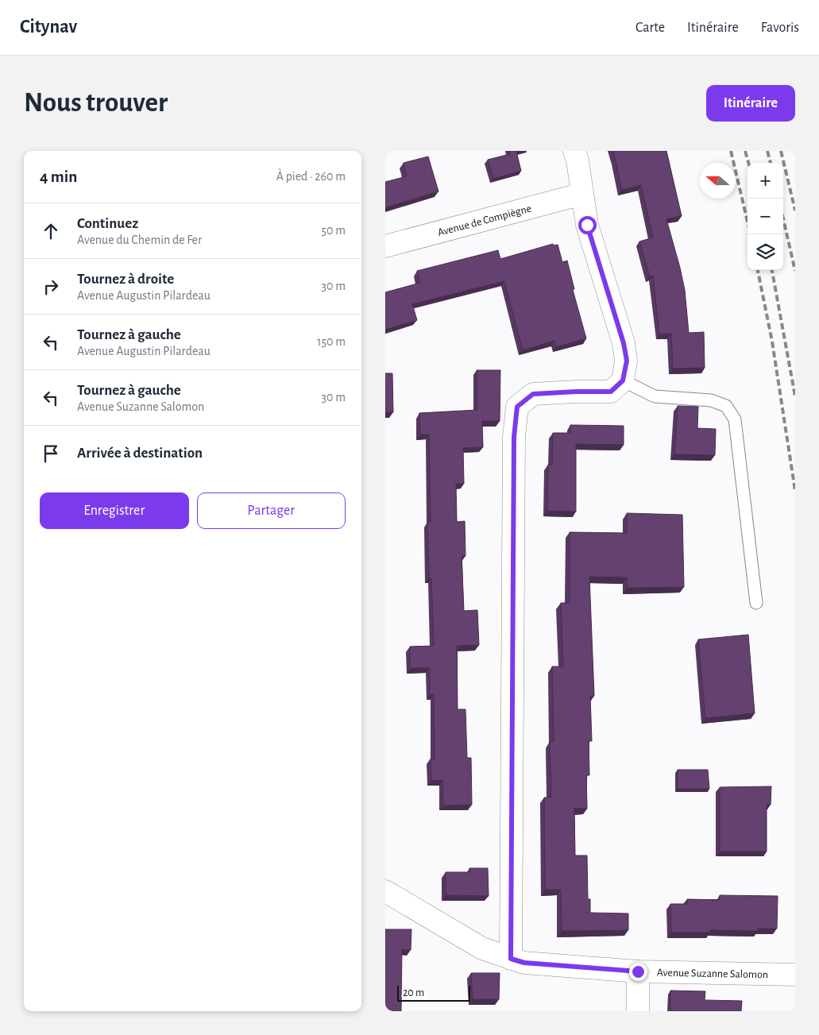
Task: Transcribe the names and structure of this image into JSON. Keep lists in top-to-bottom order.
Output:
{
  "streets": {
    "street": ["Avenue de Compiègne", "Avenue Suzanne Salomon"]
  },
  "scale_bar": "20 m",
  "north": "left",
  "page": {
    "header": "Citynav",
    "nav": ["Carte", "Itinéraire", "Favoris"],
    "buttons": [
      "Itinéraire",
      ["Enregistrer", "Partager"]
    ],
    "title": "Nous trouver",
    "heading": ["4 min", "À pied · 260 m"],
    "map_buttons": ["+", "−"],
    "list": [
      ["Continuez", "Avenue du Chemin de Fer", "50 m"],
      ["Tournez à droite", "Avenue Augustin Pilardeau", "30 m"],
      ["Tournez à gauche", "Avenue Augustin Pilardeau", "150 m"],
      ["Tournez à gauche", "Avenue Suzanne Salomon", "30 m"],
      "Arrivée à destination"
    ],
    "scale": "20 m"
  }
}
